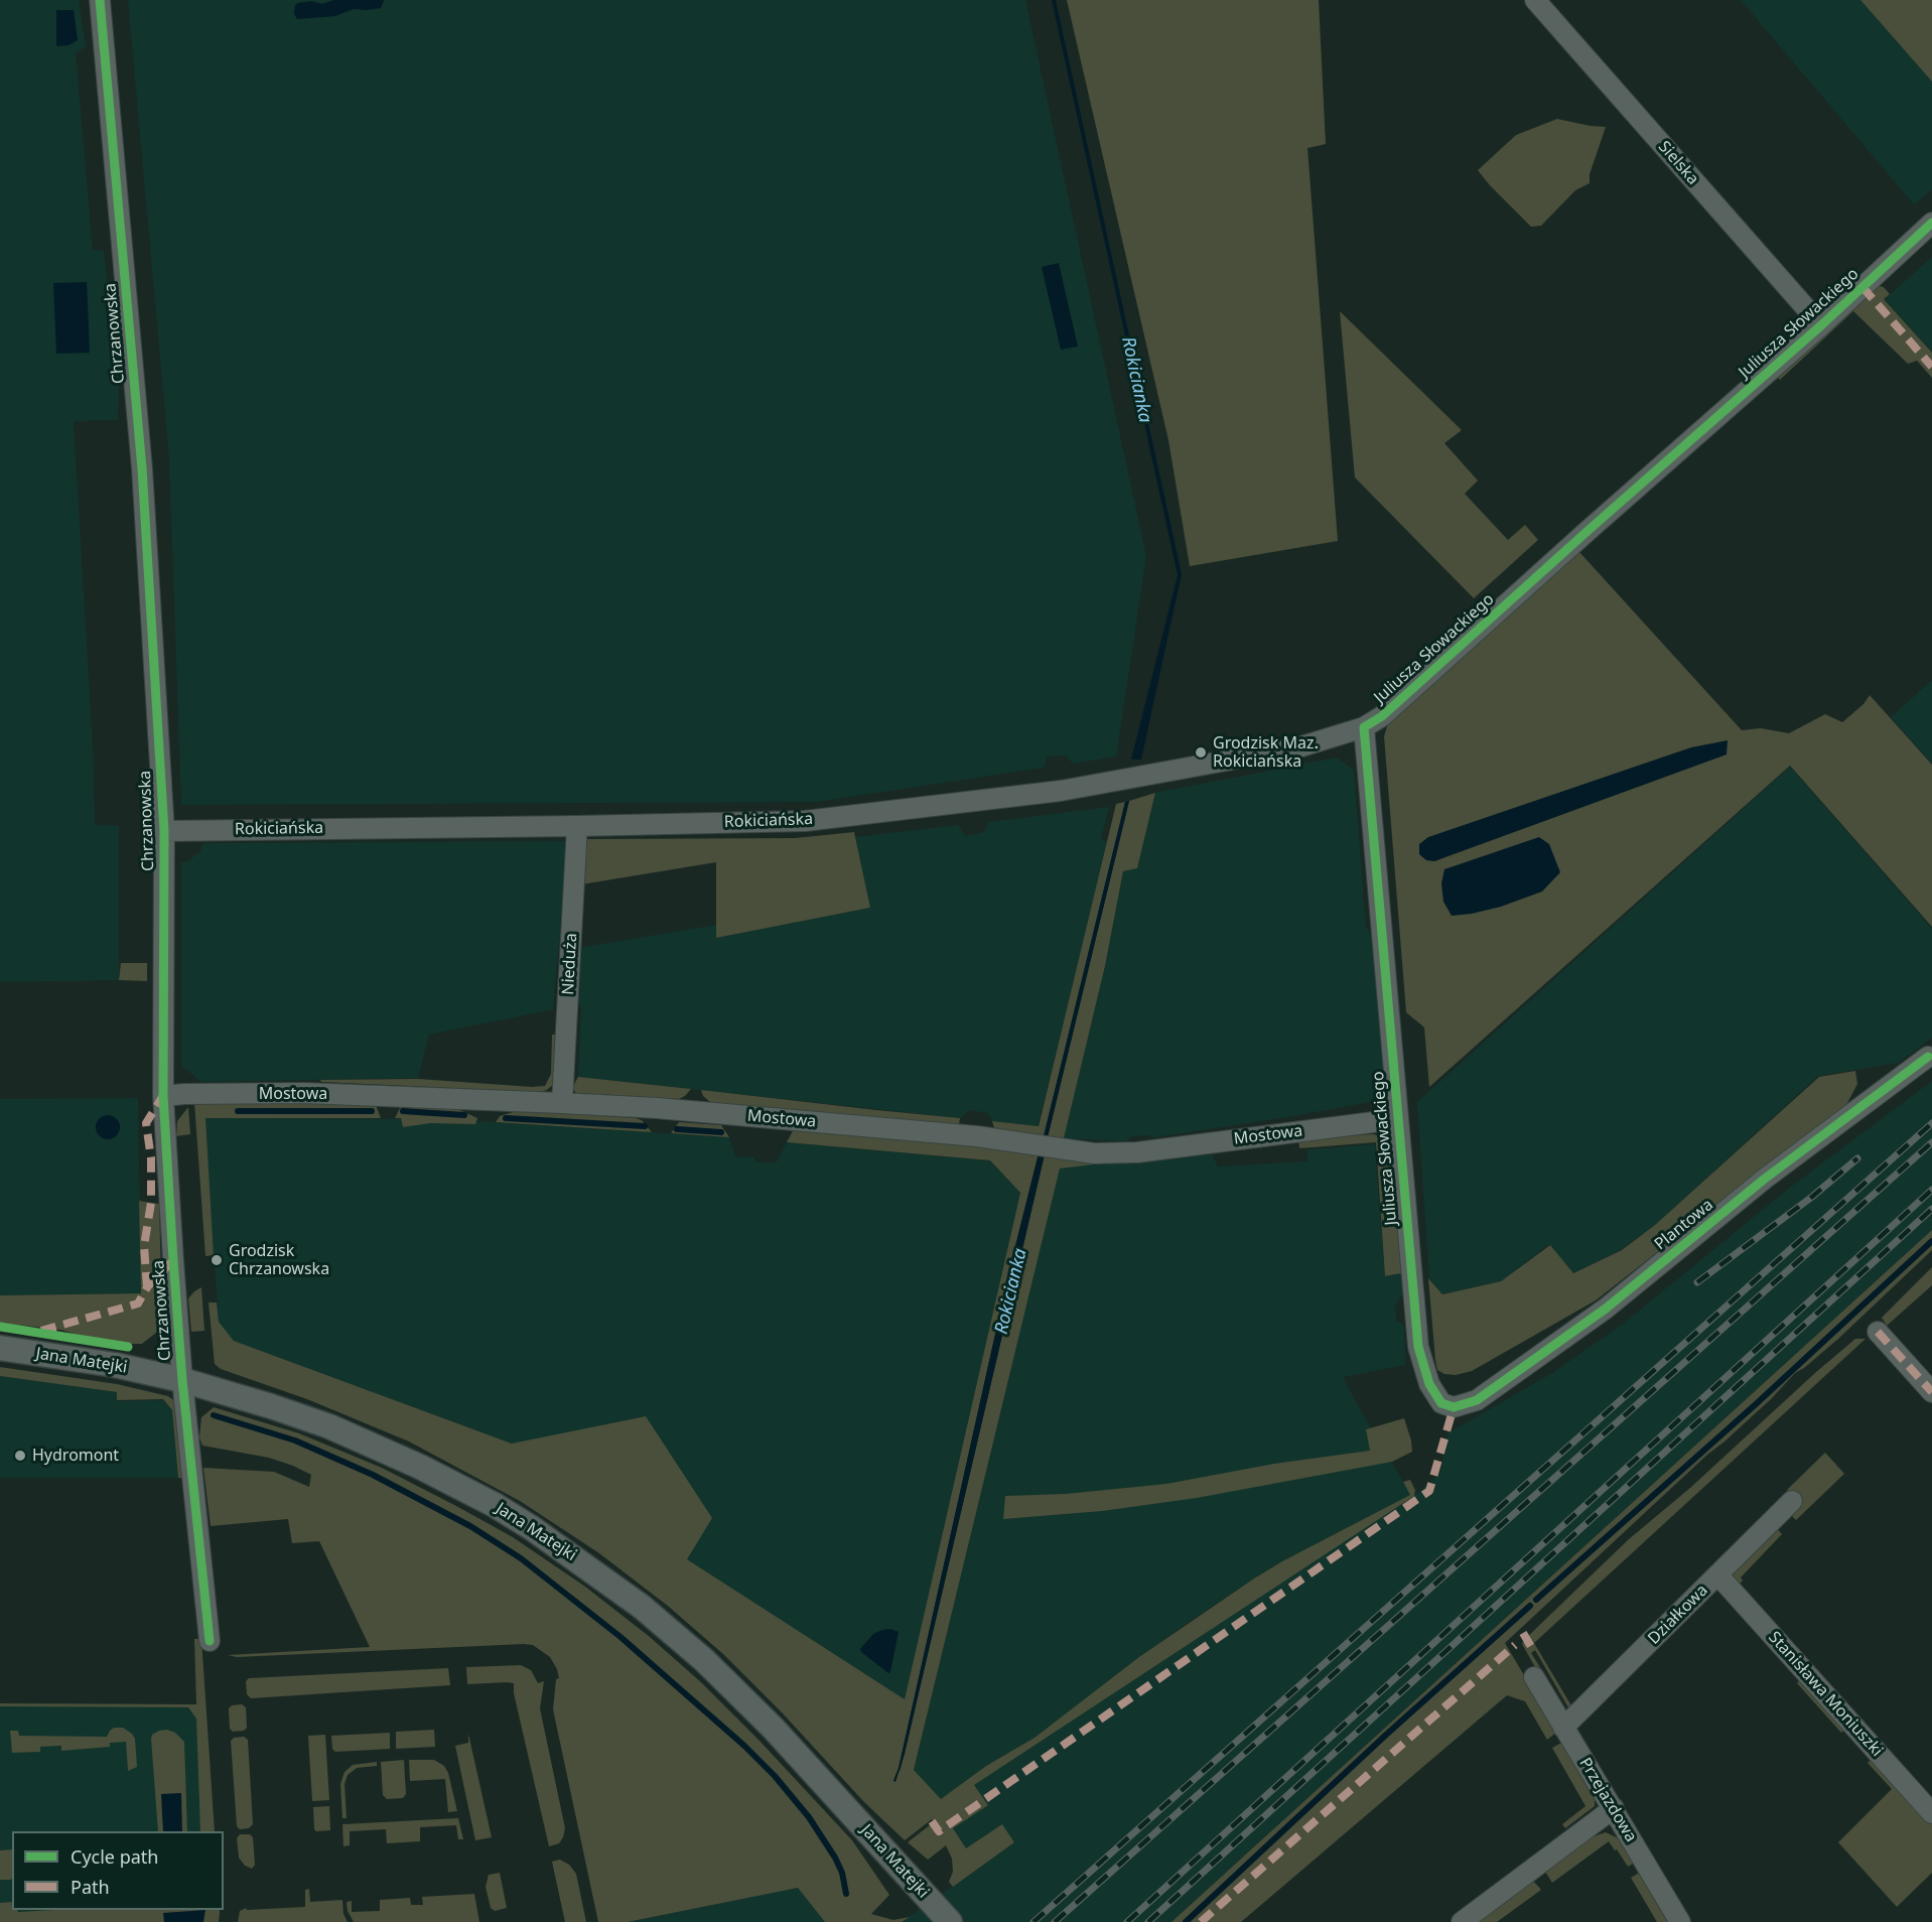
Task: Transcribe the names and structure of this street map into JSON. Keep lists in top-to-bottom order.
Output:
{
  "streets": {
    "street": [
      "Sielska",
      "Juliusza Słowackiego",
      "Chrzanowska",
      "Rokiciańska",
      "Nieduża",
      "Mostowa",
      "Plantowa",
      "Jana Matejki",
      "Działkowa",
      "Stanisława Moniuszki",
      "Przejazdowa"
    ]
  },
  "crossings": [
    ["Sielska", "Juliusza Słowackiego"],
    ["Juliusza Słowackiego", "Rokiciańska"],
    ["Juliusza Słowackiego", "Mostowa"],
    ["Juliusza Słowackiego", "Plantowa"],
    ["Chrzanowska", "Rokiciańska"],
    ["Chrzanowska", "Mostowa"],
    ["Chrzanowska", "Jana Matejki"],
    ["Rokiciańska", "Nieduża"],
    ["Nieduża", "Mostowa"],
    ["Działkowa", "Stanisława Moniuszki"],
    ["Działkowa", "Przejazdowa"]
  ],
  "water": ["Rokicianka"],
  "places": ["Grodzisk Maz. Rokiciańska", "Grodzisk Chrzanowska", "Hydromont"],
  "legend": ["Cycle path", "Path"]
}
